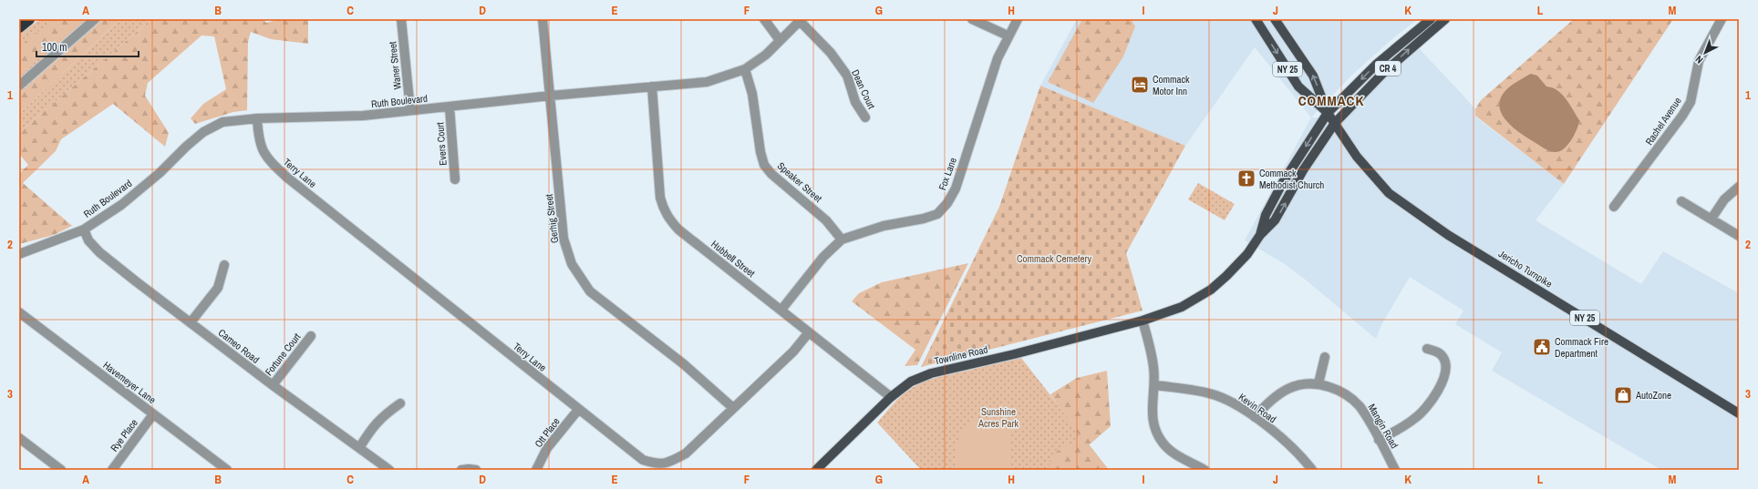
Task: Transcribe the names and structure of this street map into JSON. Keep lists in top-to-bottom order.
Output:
{
  "streets": {
    "main road": [
      "CR 4",
      "NY 25",
      "Jericho Turnpike",
      "Townline Road"
    ],
    "street": [
      "Waner Street",
      "Dean Court",
      "Ruth Boulevard",
      "Rachel Avenue",
      "Evers Court",
      "Terry Lane",
      "Fox Lane",
      "Speaker Street",
      "Gerhig Street",
      "Hubbell Street",
      "Cameo Road",
      "Fortune Court",
      "Havemeyer Lane",
      "Kevin Road",
      "Mangin Road",
      "Ott Place",
      "Rye Place"
    ]
  },
  "crossings": [
    ["Waner Street", "Ruth Boulevard"],
    ["CR 4", "Jericho Turnpike"],
    ["CR 4", "Townline Road"],
    ["Dean Court", "Ruth Boulevard"],
    ["Ruth Boulevard", "Evers Court"],
    ["Ruth Boulevard", "Terry Lane"],
    ["Ruth Boulevard", "Speaker Street"],
    ["Ruth Boulevard", "Gerhig Street"],
    ["Ruth Boulevard", "Hubbell Street"],
    ["Ruth Boulevard", "Cameo Road"],
    ["Terry Lane", "Gerhig Street"],
    ["Terry Lane", "Hubbell Street"],
    ["Terry Lane", "Ott Place"],
    ["Fox Lane", "Speaker Street"],
    ["Fox Lane", "Hubbell Street"],
    ["Hubbell Street", "Townline Road"],
    ["Cameo Road", "Fortune Court"],
    ["Havemeyer Lane", "Rye Place"],
    ["Kevin Road", "Mangin Road"]
  ],
  "districts": ["COMMACK"],
  "parks": ["Commack Cemetery", "Sunshine Acres Park"],
  "places": {
    "hotel": ["Commack Motor Inn"],
    "church": ["Commack Methodist Church"],
    "public building": ["Commack Fire Department"],
    "shop": ["AutoZone"]
  },
  "scale_bar": "100 m",
  "north": "bottom left",
  "grid": {
    "columns": [
      "A",
      "B",
      "C",
      "D",
      "E",
      "F",
      "G",
      "H",
      "I",
      "J",
      "K",
      "L",
      "M"
    ],
    "rows": ["1", "2", "3"]
  }
}
